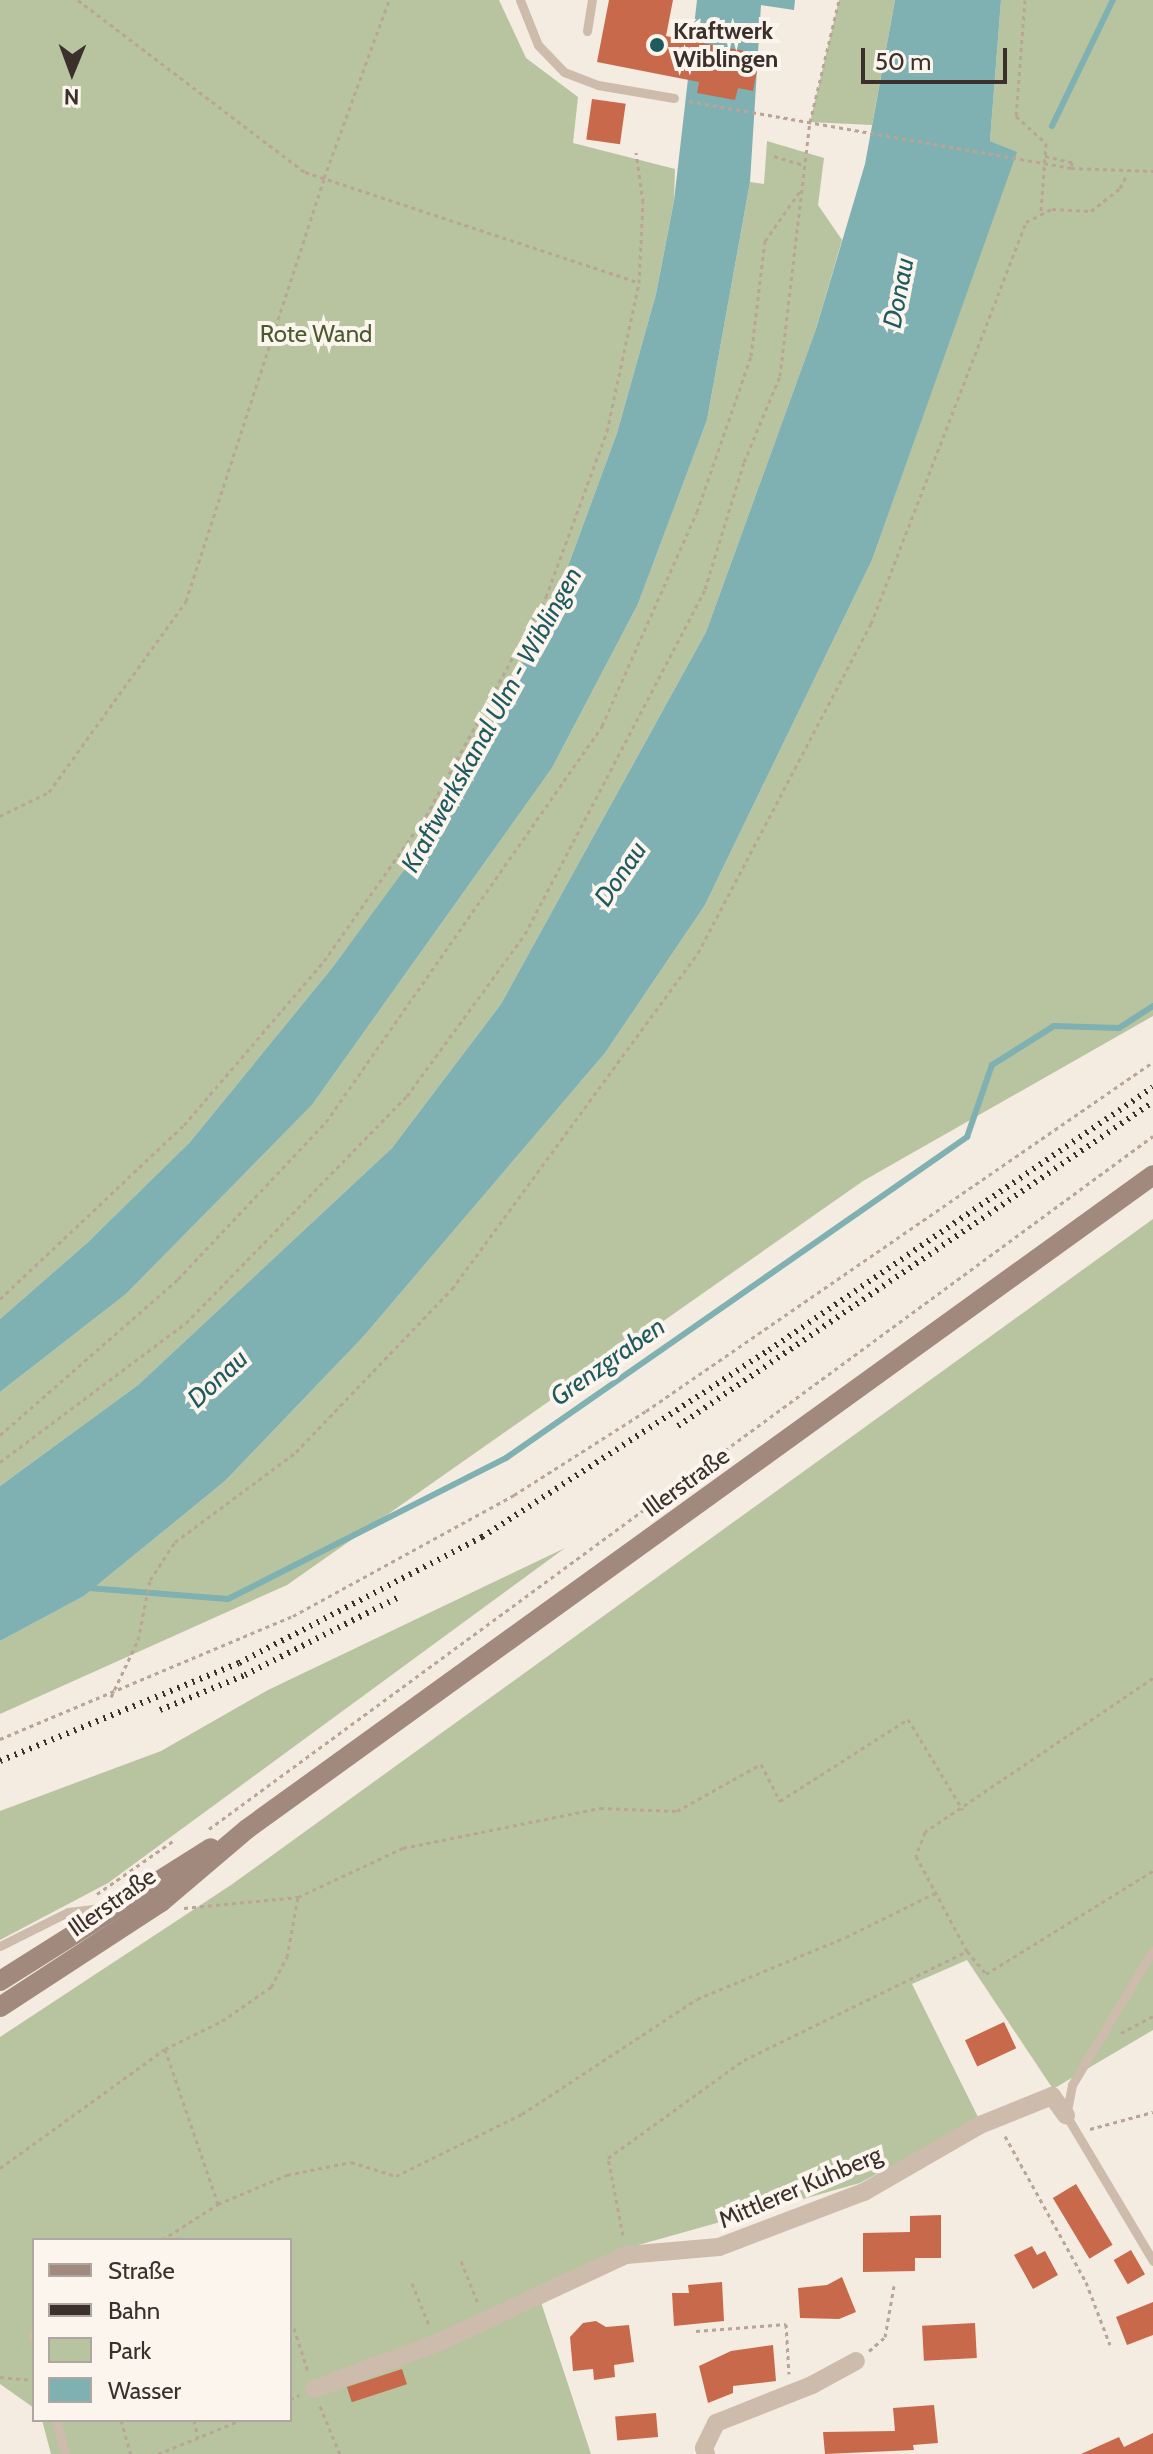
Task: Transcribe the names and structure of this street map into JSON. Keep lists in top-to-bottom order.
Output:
{
  "streets": {
    "main road": ["Illerstraße"],
    "street": ["Mittlerer Kuhberg"]
  },
  "water": ["Donau", "Kraftwerkskanal Ulm - Wiblingen", "Grenzgraben"],
  "parks": ["Rote Wand"],
  "places": ["Kraftwerk Wiblingen"],
  "legend": [
    "Straße",
    "Bahn",
    "Park",
    "Wasser"
  ],
  "scale_bar": "50 m",
  "north": "bottom"
}
